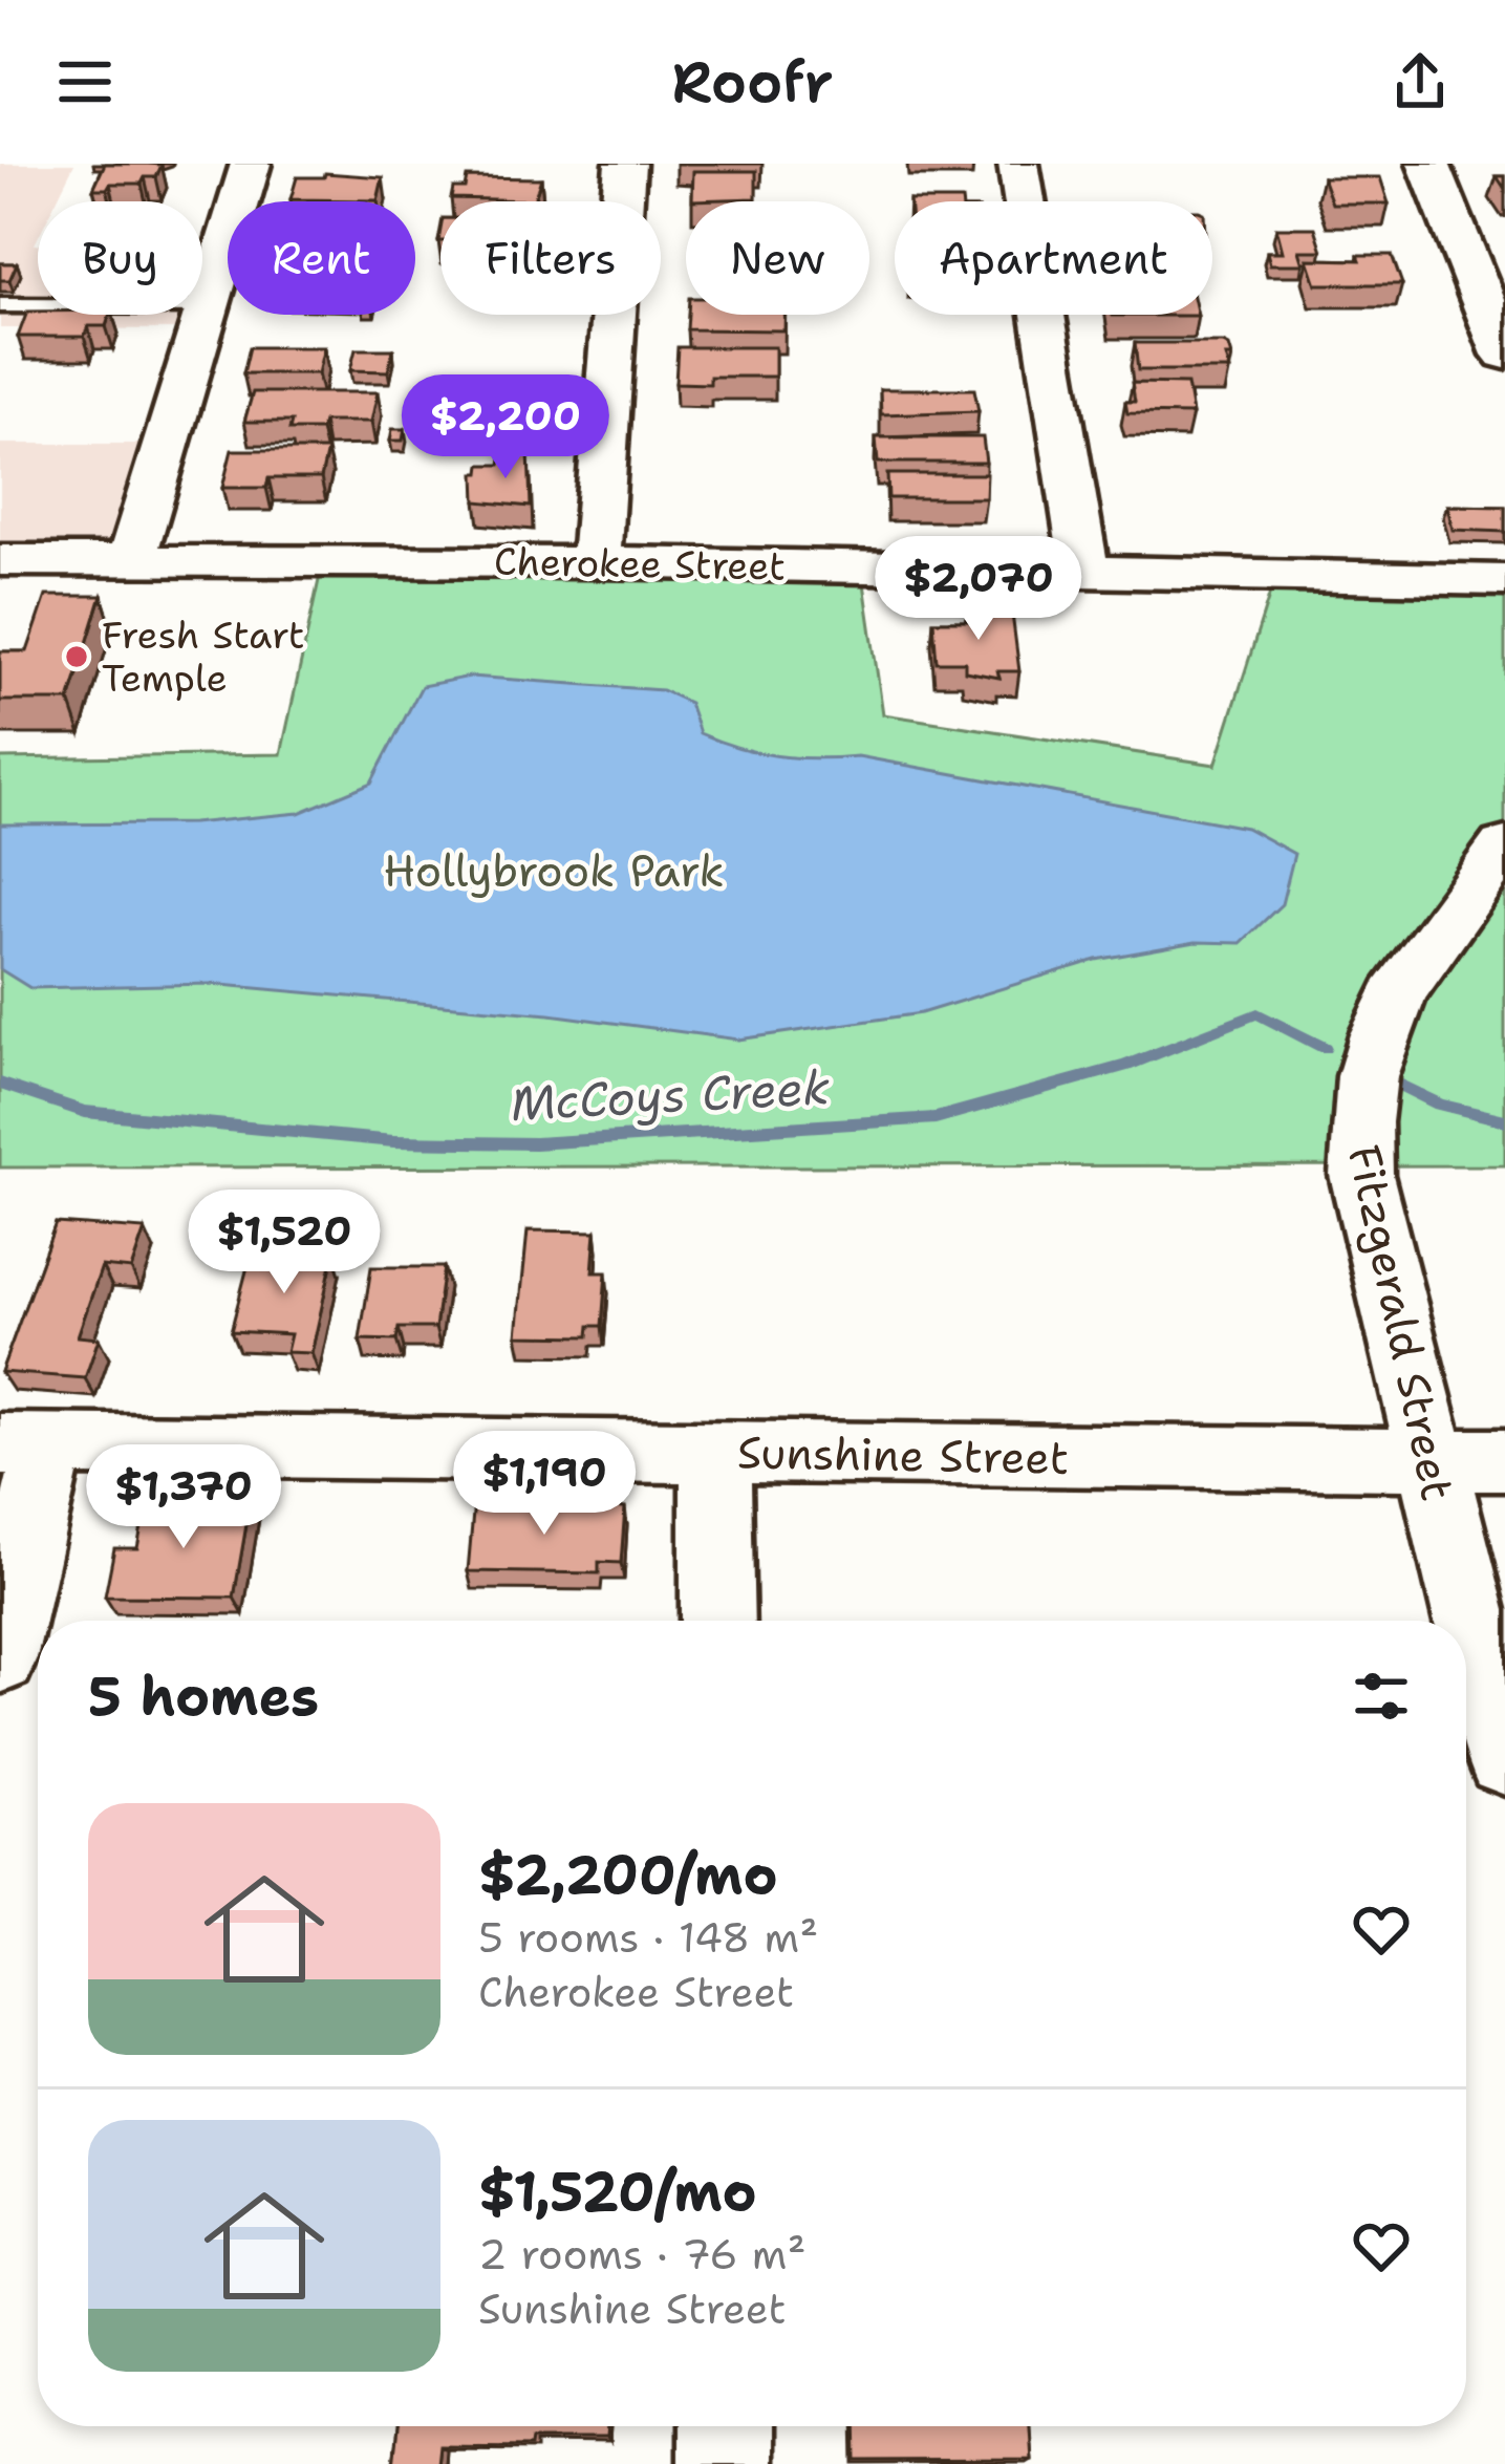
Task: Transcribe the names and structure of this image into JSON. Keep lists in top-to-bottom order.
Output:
{
  "streets": {
    "street": ["Cherokee Street", "Fitzgerald Street", "Sunshine Street"]
  },
  "crossings": [
    ["Fitzgerald Street", "Sunshine Street"]
  ],
  "water": ["McCoys Creek"],
  "parks": ["Hollybrook Park"],
  "places": ["Fresh Start Temple"],
  "page": {
    "header": "Roofr",
    "chip": [
      "Buy",
      "Rent",
      "Filters",
      "New",
      "Apartment"
    ],
    "price": [
      "$2,200",
      "$2,070",
      "$1,520",
      "$1,190",
      "$1,370"
    ],
    "heading": "5 homes",
    "list": [
      {
        "name": "$2,200/mo",
        "note": "5 rooms · 148 m² · Cherokee Street"
      },
      {
        "name": "$1,520/mo",
        "note": "2 rooms · 76 m² · Sunshine Street"
      }
    ]
  }
}
